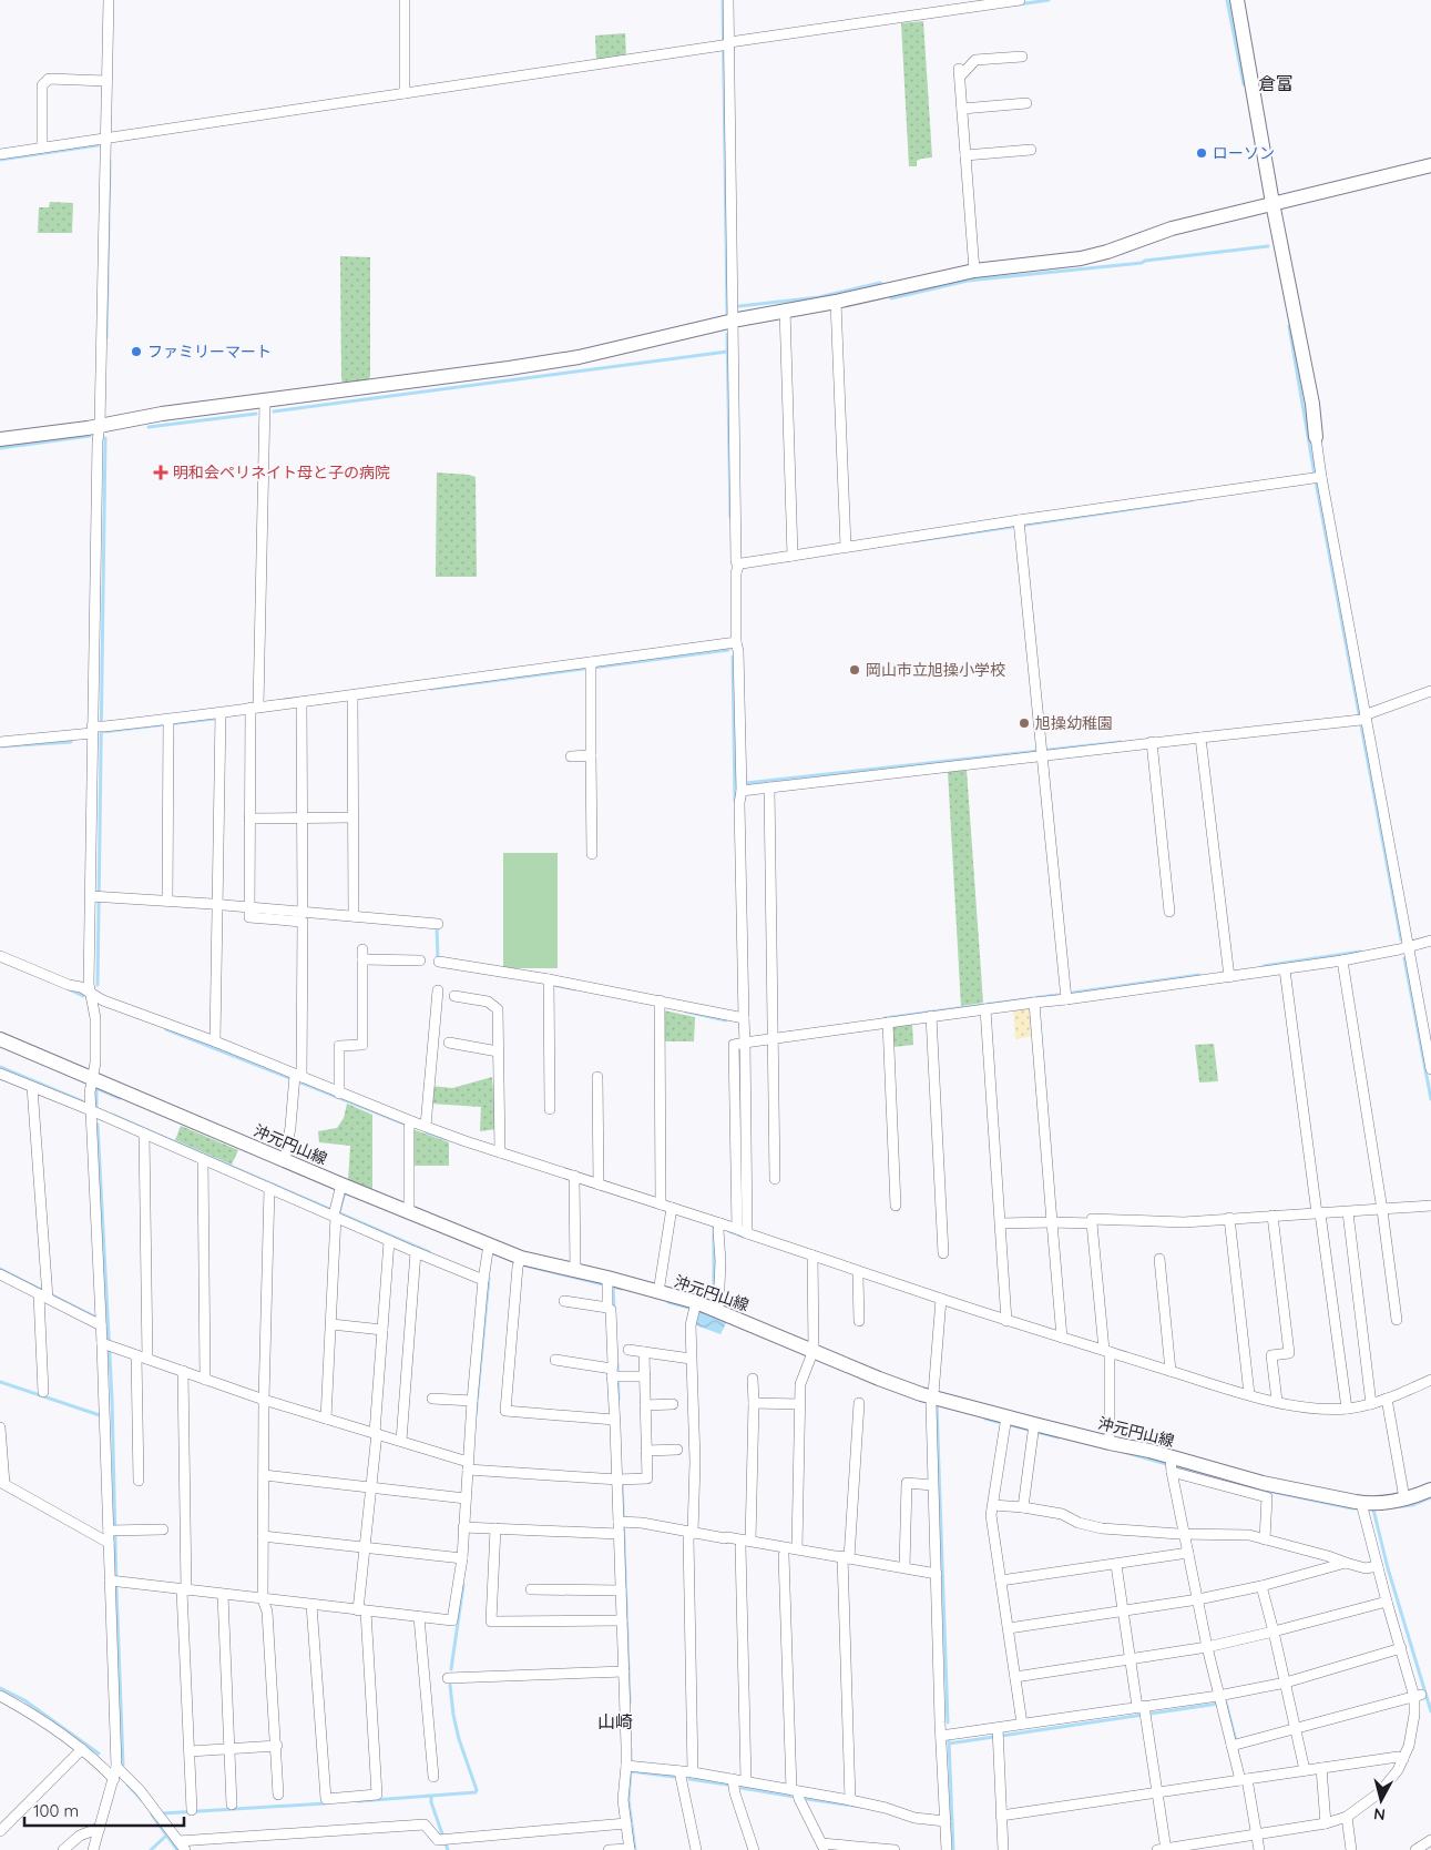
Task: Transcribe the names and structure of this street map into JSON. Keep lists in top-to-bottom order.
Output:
{
  "streets": {
    "street": ["沖元円山線"]
  },
  "districts": ["倉富", "山崎"],
  "places": {
    "other": [
      "ローソン",
      "ファミリーマート",
      "岡山市立旭操小学校",
      "旭操幼稚園"
    ],
    "health": ["明和会ペリネイト母と子の病院"]
  },
  "scale_bar": "100 m",
  "north": "bottom"
}
